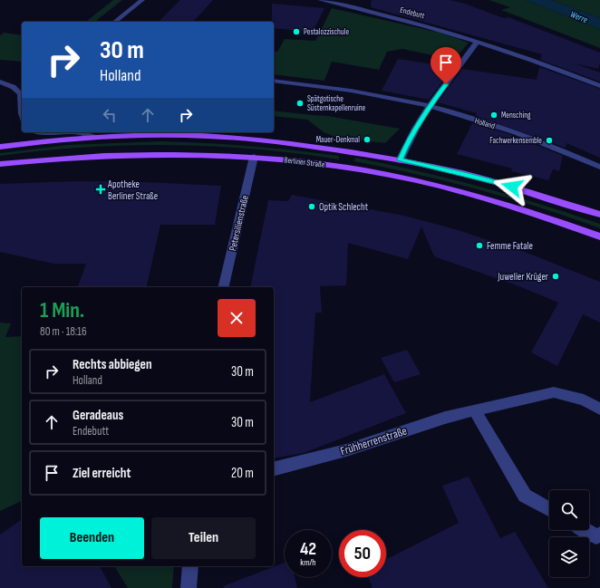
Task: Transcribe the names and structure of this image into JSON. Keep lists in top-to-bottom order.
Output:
{
  "streets": {
    "main road": ["Berliner Straße"],
    "street": [
      "Endebutt",
      "Holland",
      "Petersilienstraße",
      "Frühherrenstraße"
    ]
  },
  "crossings": [
    ["Berliner Straße", "Petersilienstraße"]
  ],
  "water": ["Werre"],
  "places": {
    "other": [
      "Pestalozzischule",
      "Spätgotische Süsternkapellenruine",
      "Mensching",
      "Mauer-Denkmal",
      "Fachwerkensemble",
      "Optik Schlecht",
      "Femme Fatale",
      "Juwelier Krüger"
    ],
    "health": ["Apotheke Berliner Straße"]
  },
  "page": {
    "turn": ["30 m", "Holland"],
    "heading": ["1 Min.", "80 m · 18:16"],
    "list": [
      {
        "name": "Rechts abbiegen",
        "note": "Holland",
        "value": "30 m"
      },
      {
        "name": "Geradeaus",
        "note": "Endebutt",
        "value": "30 m"
      },
      {
        "name": "Ziel erreicht",
        "value": "20 m"
      }
    ],
    "buttons": ["Beenden", "Teilen"],
    "speed": "42 km/h",
    "limit": "50"
  }
}
